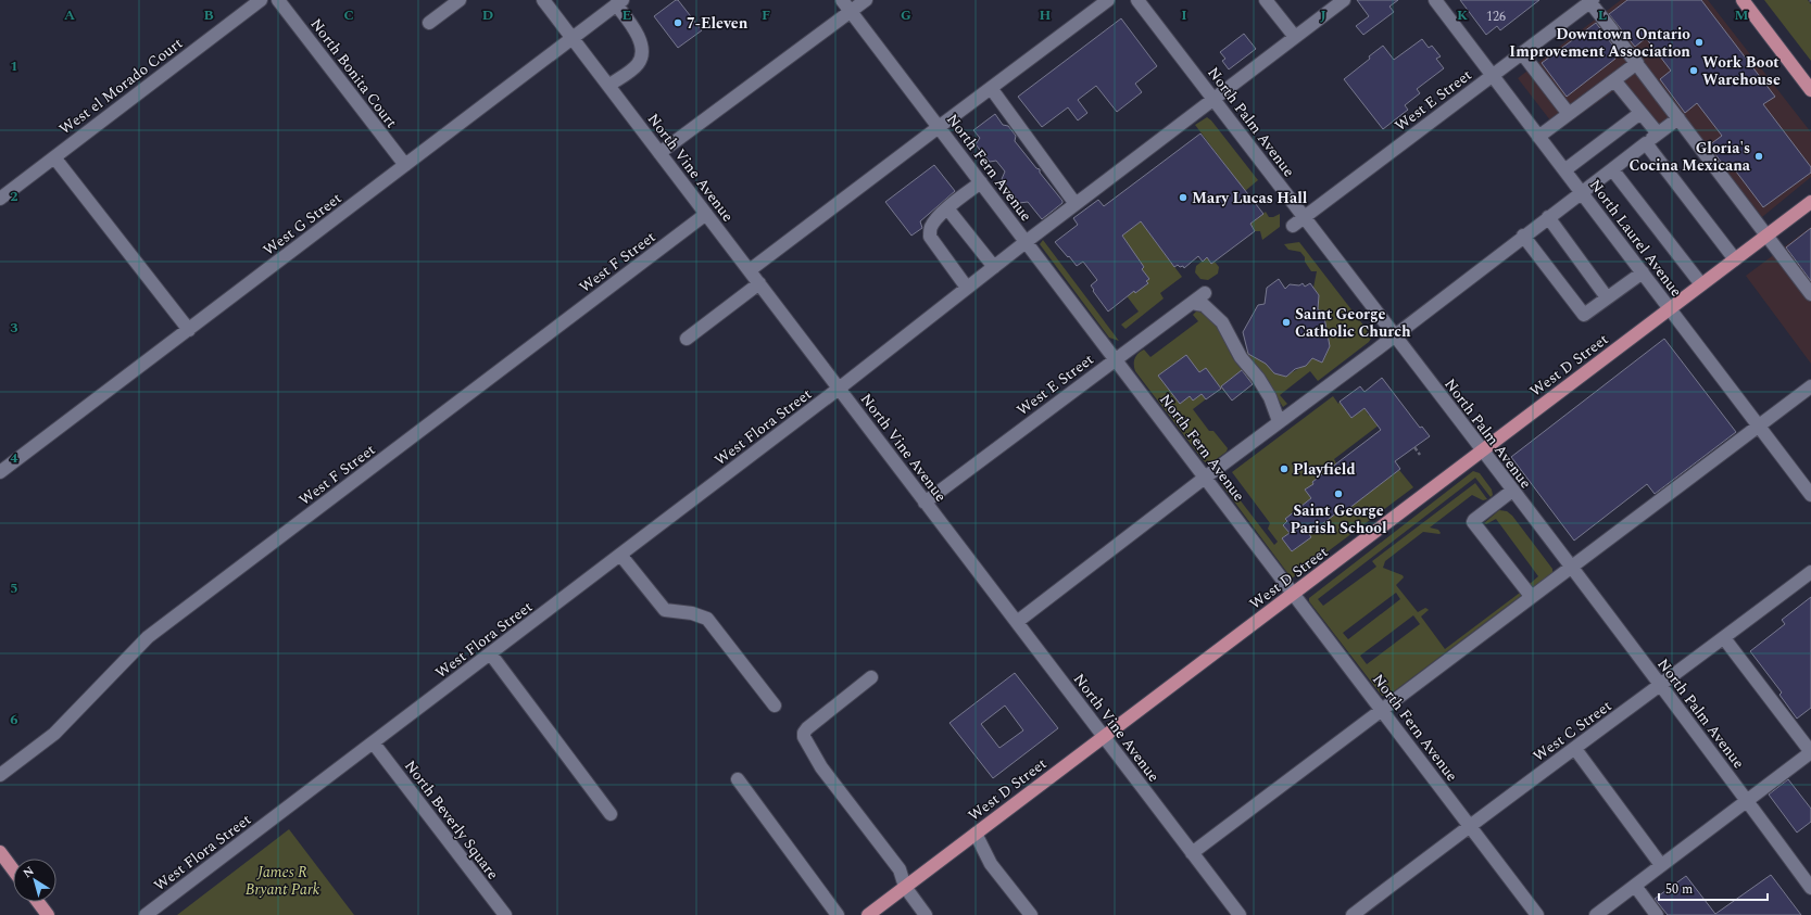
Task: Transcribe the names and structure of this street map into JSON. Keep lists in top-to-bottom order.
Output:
{
  "streets": {
    "main road": ["West D Street"],
    "street": [
      "North Bonita Court",
      "West el Morado Court",
      "West E Street",
      "North Palm Avenue",
      "North Vine Avenue",
      "North Fern Avenue",
      "West G Street",
      "North Laurel Avenue",
      "West F Street",
      "West Flora Street",
      "West C Street",
      "North Beverly Square"
    ]
  },
  "crossings": [
    ["North Bonita Court", "West G Street"],
    ["West E Street", "North Palm Avenue"],
    ["West E Street", "North Vine Avenue"],
    ["West E Street", "North Fern Avenue"],
    ["West E Street", "North Laurel Avenue"],
    ["North Palm Avenue", "West D Street"],
    ["North Palm Avenue", "West Flora Street"],
    ["North Palm Avenue", "West C Street"],
    ["North Vine Avenue", "West G Street"],
    ["North Vine Avenue", "West F Street"],
    ["North Vine Avenue", "West D Street"],
    ["North Vine Avenue", "West Flora Street"],
    ["North Fern Avenue", "West D Street"],
    ["North Fern Avenue", "West Flora Street"],
    ["North Fern Avenue", "West C Street"],
    ["North Laurel Avenue", "West D Street"],
    ["West Flora Street", "North Beverly Square"]
  ],
  "parks": ["James R Bryant Park"],
  "places": [
    "7-Eleven",
    "Downtown Ontario Improvement Association",
    "Work Boot Warehouse",
    "Gloria's Cocina Mexicana",
    "Mary Lucas Hall",
    "Saint George Catholic Church",
    "Playfield",
    "Saint George Parish School"
  ],
  "house_numbers": ["126"],
  "scale_bar": "50 m",
  "north": "top left",
  "grid": {
    "columns": [
      "A",
      "B",
      "C",
      "D",
      "E",
      "F",
      "G",
      "H",
      "I",
      "J",
      "K",
      "L",
      "M"
    ],
    "rows": [
      "1",
      "2",
      "3",
      "4",
      "5",
      "6"
    ]
  }
}
